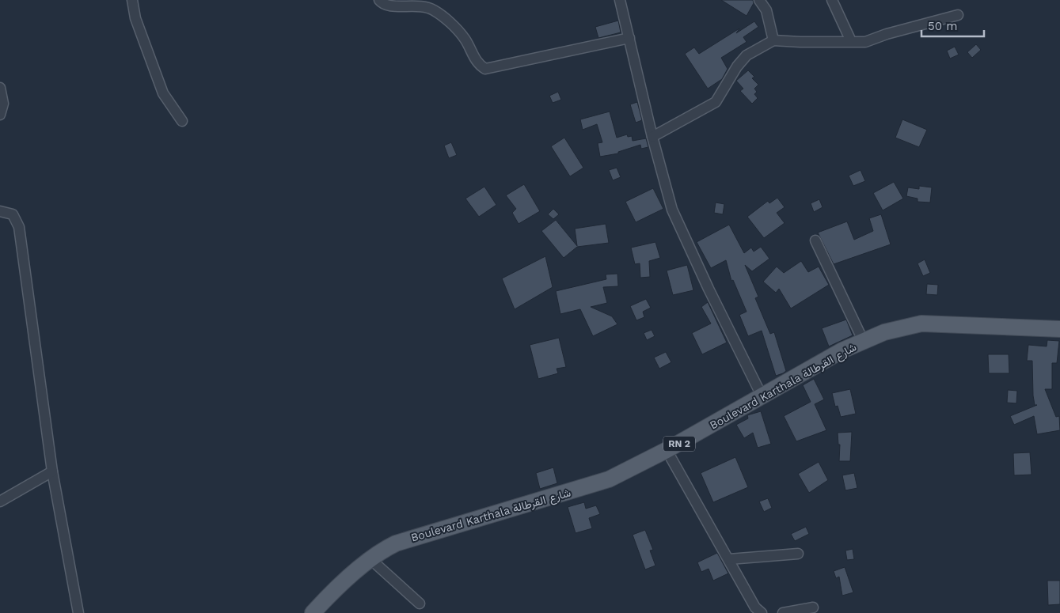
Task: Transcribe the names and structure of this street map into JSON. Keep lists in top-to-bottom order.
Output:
{
  "streets": {
    "main road": ["Boulevard Karthala شارع القرطالة", "RN 2"]
  },
  "scale_bar": "50 m"
}
